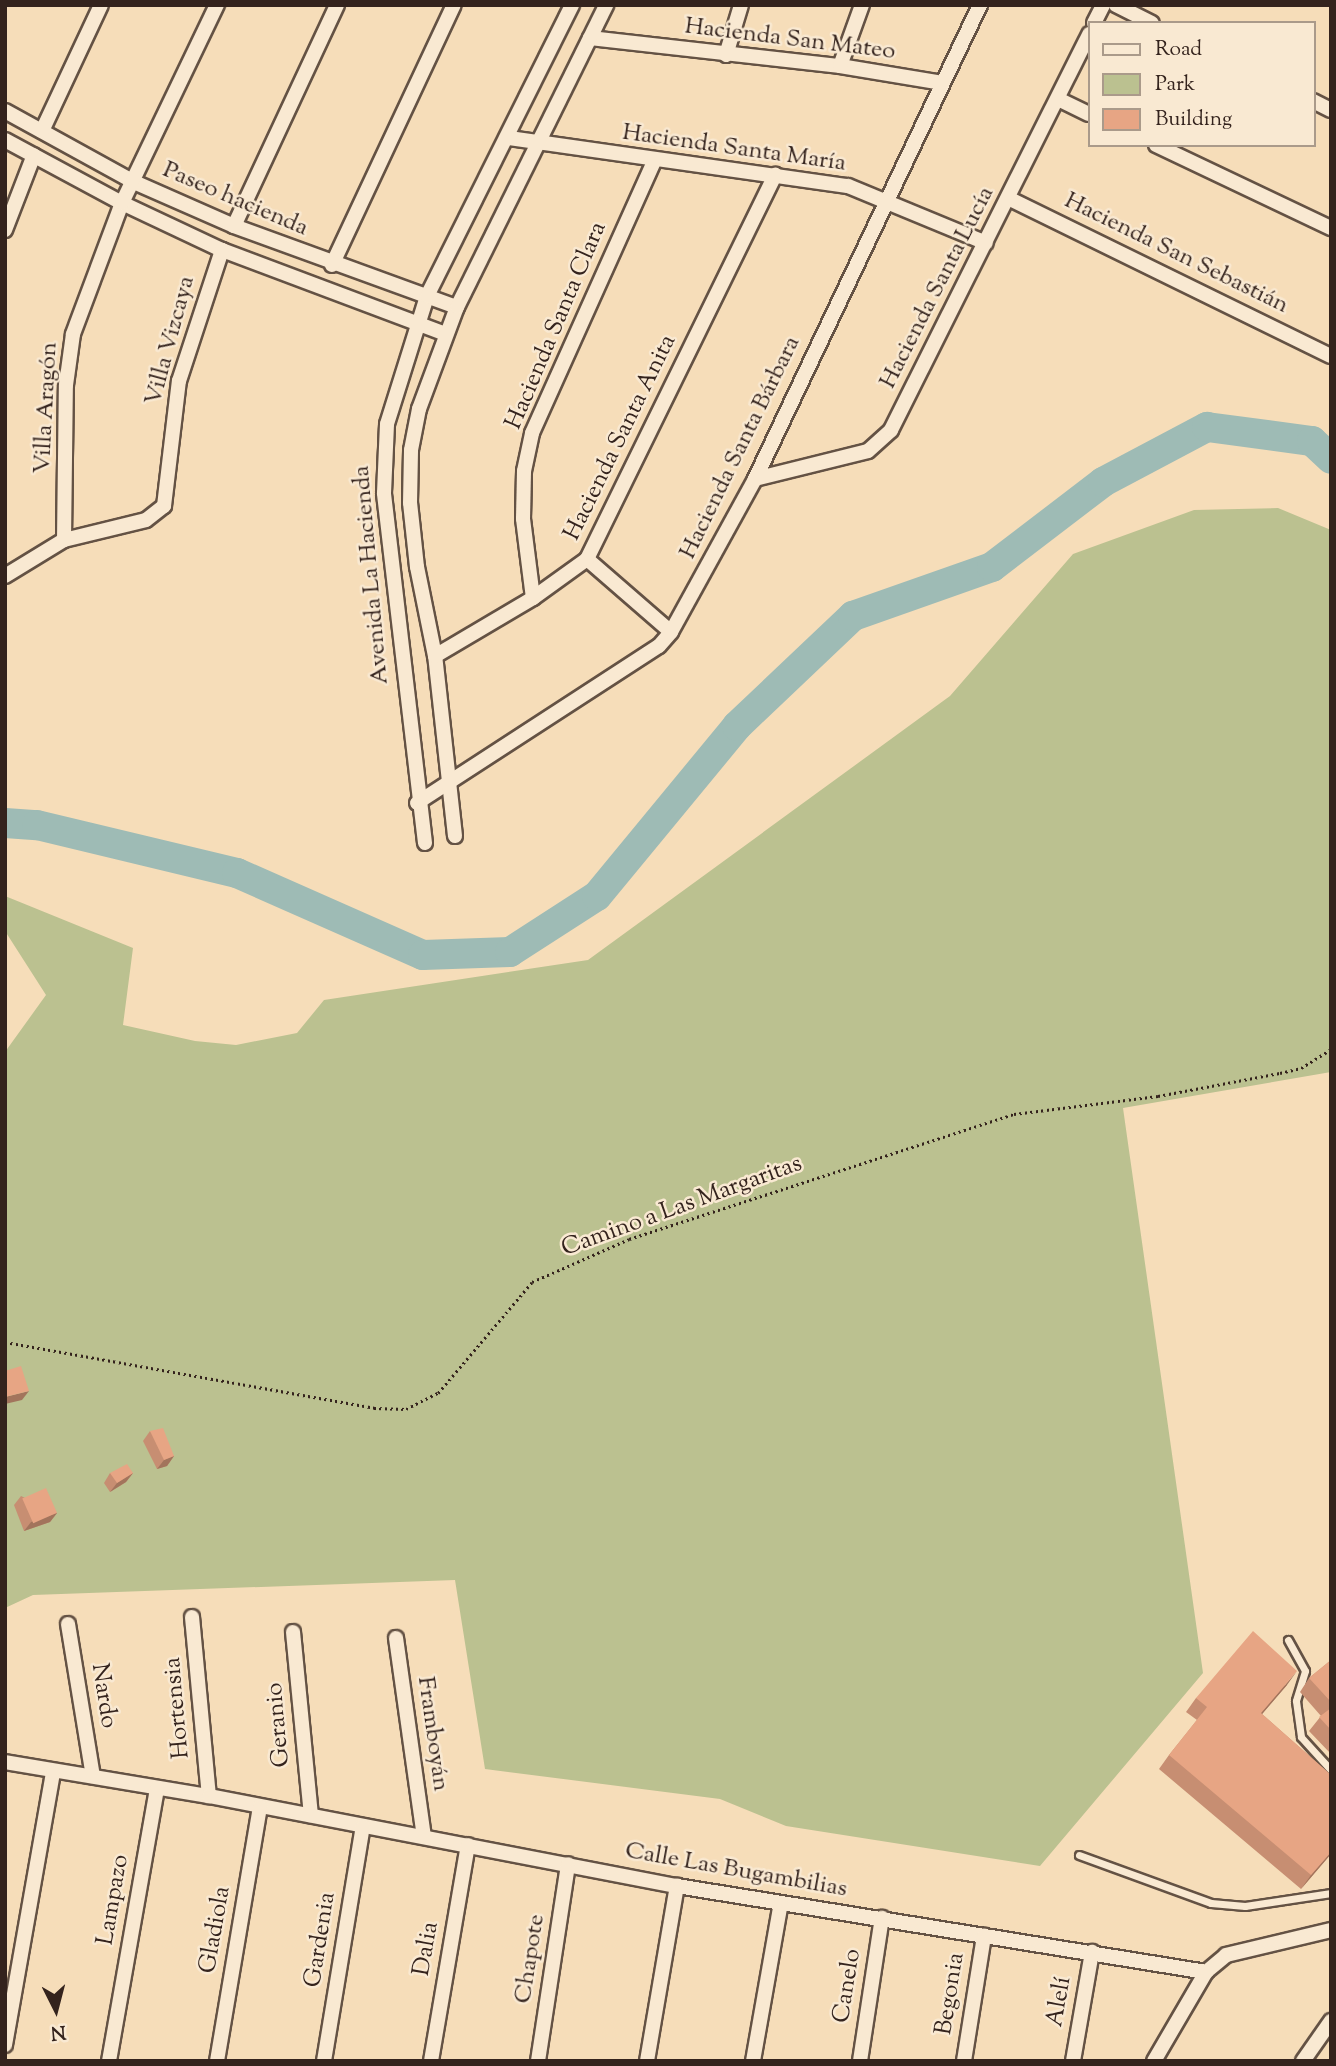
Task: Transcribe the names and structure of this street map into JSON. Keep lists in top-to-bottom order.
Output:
{
  "streets": {
    "street": [
      "Hacienda San Mateo",
      "Hacienda Santa María",
      "Paseo hacienda",
      "Hacienda San Sebastián",
      "Hacienda Santa Lucía",
      "Hacienda Santa Clara",
      "Villa Vizcaya",
      "Villa Aragón",
      "Hacienda Santa Anita",
      "Hacienda Santa Bárbara",
      "Avenida La Hacienda",
      "Nardo",
      "Hortensia",
      "Geranio",
      "Framboyán",
      "Calle Las Bugambilias",
      "Lampazo",
      "Gladiola",
      "Gardenia",
      "Dalia",
      "Chapote",
      "Canelo",
      "Begonia",
      "Alelí"
    ],
    "path": ["Camino a Las Margaritas"]
  },
  "crossings": [
    ["Hacienda San Mateo", "Hacienda Santa Bárbara"],
    ["Hacienda San Mateo", "Avenida La Hacienda"],
    ["Hacienda Santa María", "Hacienda Santa Lucía"],
    ["Hacienda Santa María", "Hacienda Santa Clara"],
    ["Hacienda Santa María", "Hacienda Santa Anita"],
    ["Hacienda Santa María", "Hacienda Santa Bárbara"],
    ["Hacienda Santa María", "Avenida La Hacienda"],
    ["Paseo hacienda", "Villa Vizcaya"],
    ["Paseo hacienda", "Villa Aragón"],
    ["Paseo hacienda", "Avenida La Hacienda"],
    ["Hacienda San Sebastián", "Hacienda Santa Lucía"],
    ["Hacienda Santa Lucía", "Hacienda Santa Bárbara"],
    ["Hacienda Santa Clara", "Hacienda Santa Anita"],
    ["Villa Vizcaya", "Villa Aragón"],
    ["Hacienda Santa Anita", "Avenida La Hacienda"],
    ["Hacienda Santa Bárbara", "Avenida La Hacienda"],
    ["Nardo", "Calle Las Bugambilias"],
    ["Hortensia", "Calle Las Bugambilias"],
    ["Geranio", "Calle Las Bugambilias"],
    ["Framboyán", "Calle Las Bugambilias"],
    ["Calle Las Bugambilias", "Lampazo"],
    ["Calle Las Bugambilias", "Gladiola"],
    ["Calle Las Bugambilias", "Gardenia"],
    ["Calle Las Bugambilias", "Dalia"],
    ["Calle Las Bugambilias", "Chapote"],
    ["Calle Las Bugambilias", "Canelo"],
    ["Calle Las Bugambilias", "Begonia"],
    ["Calle Las Bugambilias", "Alelí"]
  ],
  "legend": ["Road", "Park", "Building"],
  "north": "bottom"
}
